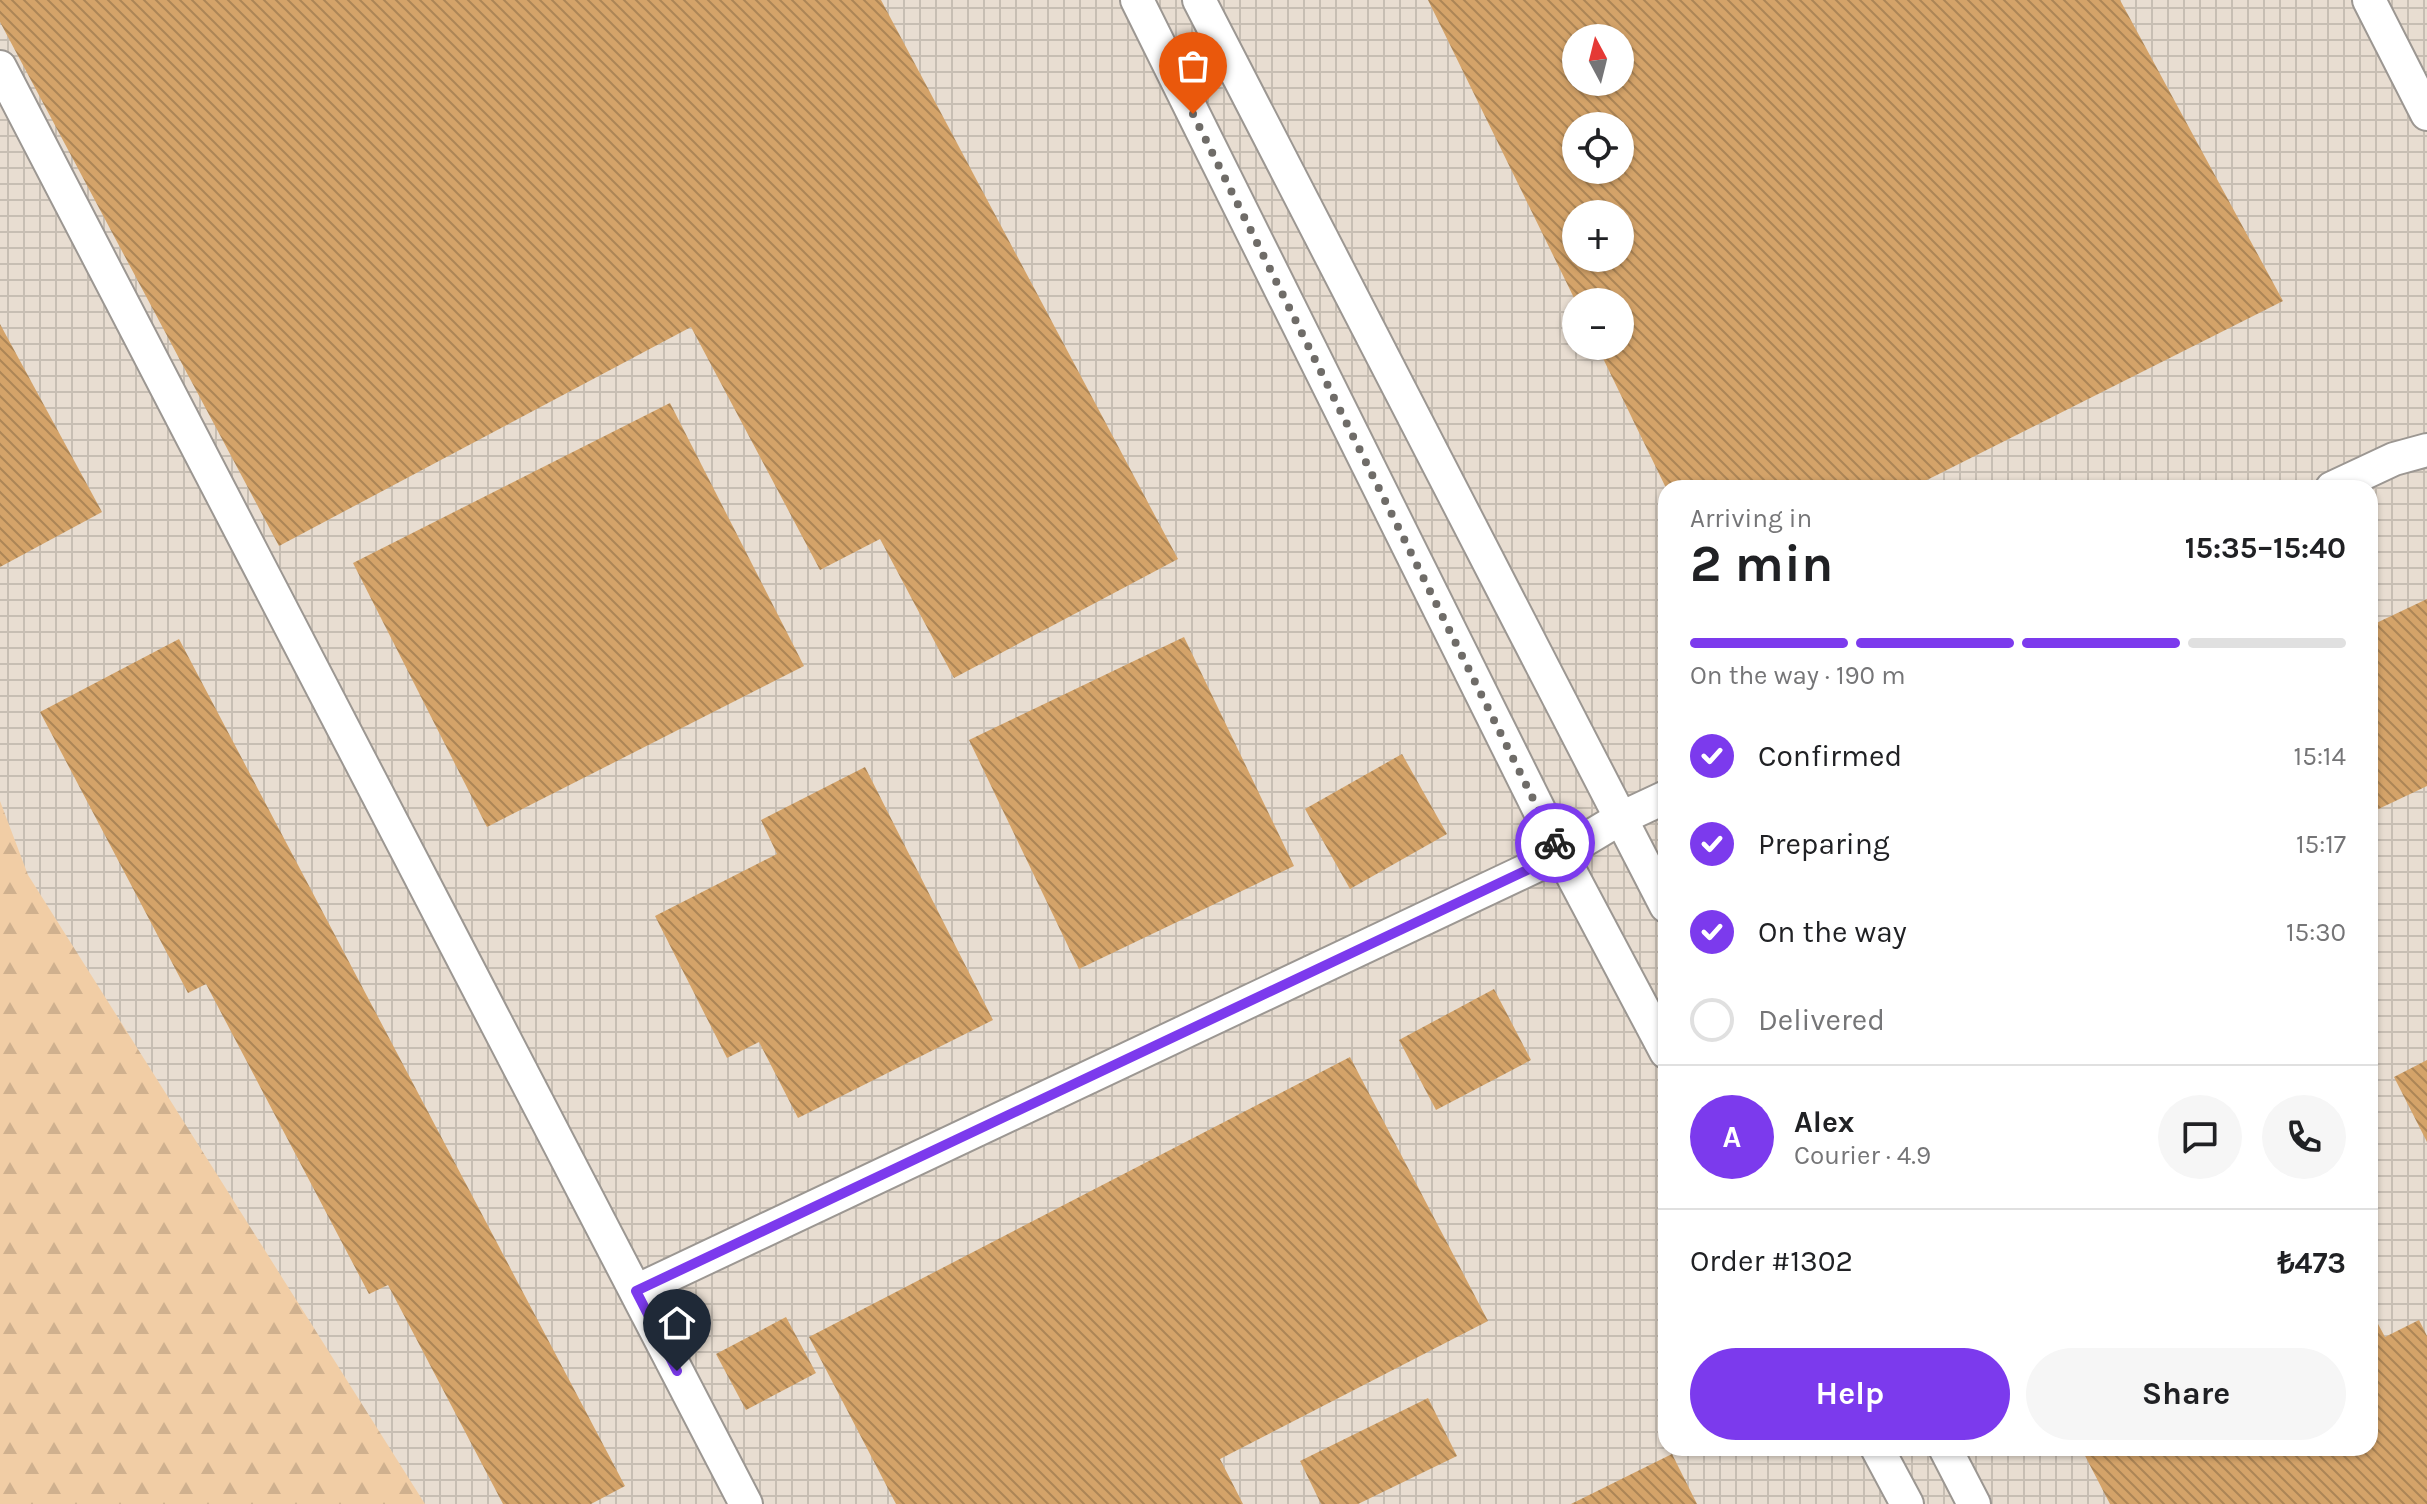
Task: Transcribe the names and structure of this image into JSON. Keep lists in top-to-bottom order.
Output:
{
  "north": "top",
  "page": {
    "map_buttons": ["+", "−"],
    "heading": ["2 min", "Arriving in", "15:35–15:40"],
    "panel": [
      "Alex",
      "Courier · 4.9",
      "Order #1302",
      "₺473"
    ],
    "bar": "On the way · 190 m",
    "list": [
      ["Confirmed", "15:14"],
      ["Preparing", "15:17"],
      ["On the way", "15:30"],
      "Delivered"
    ],
    "round": "A",
    "buttons": ["Help", "Share"]
  }
}
